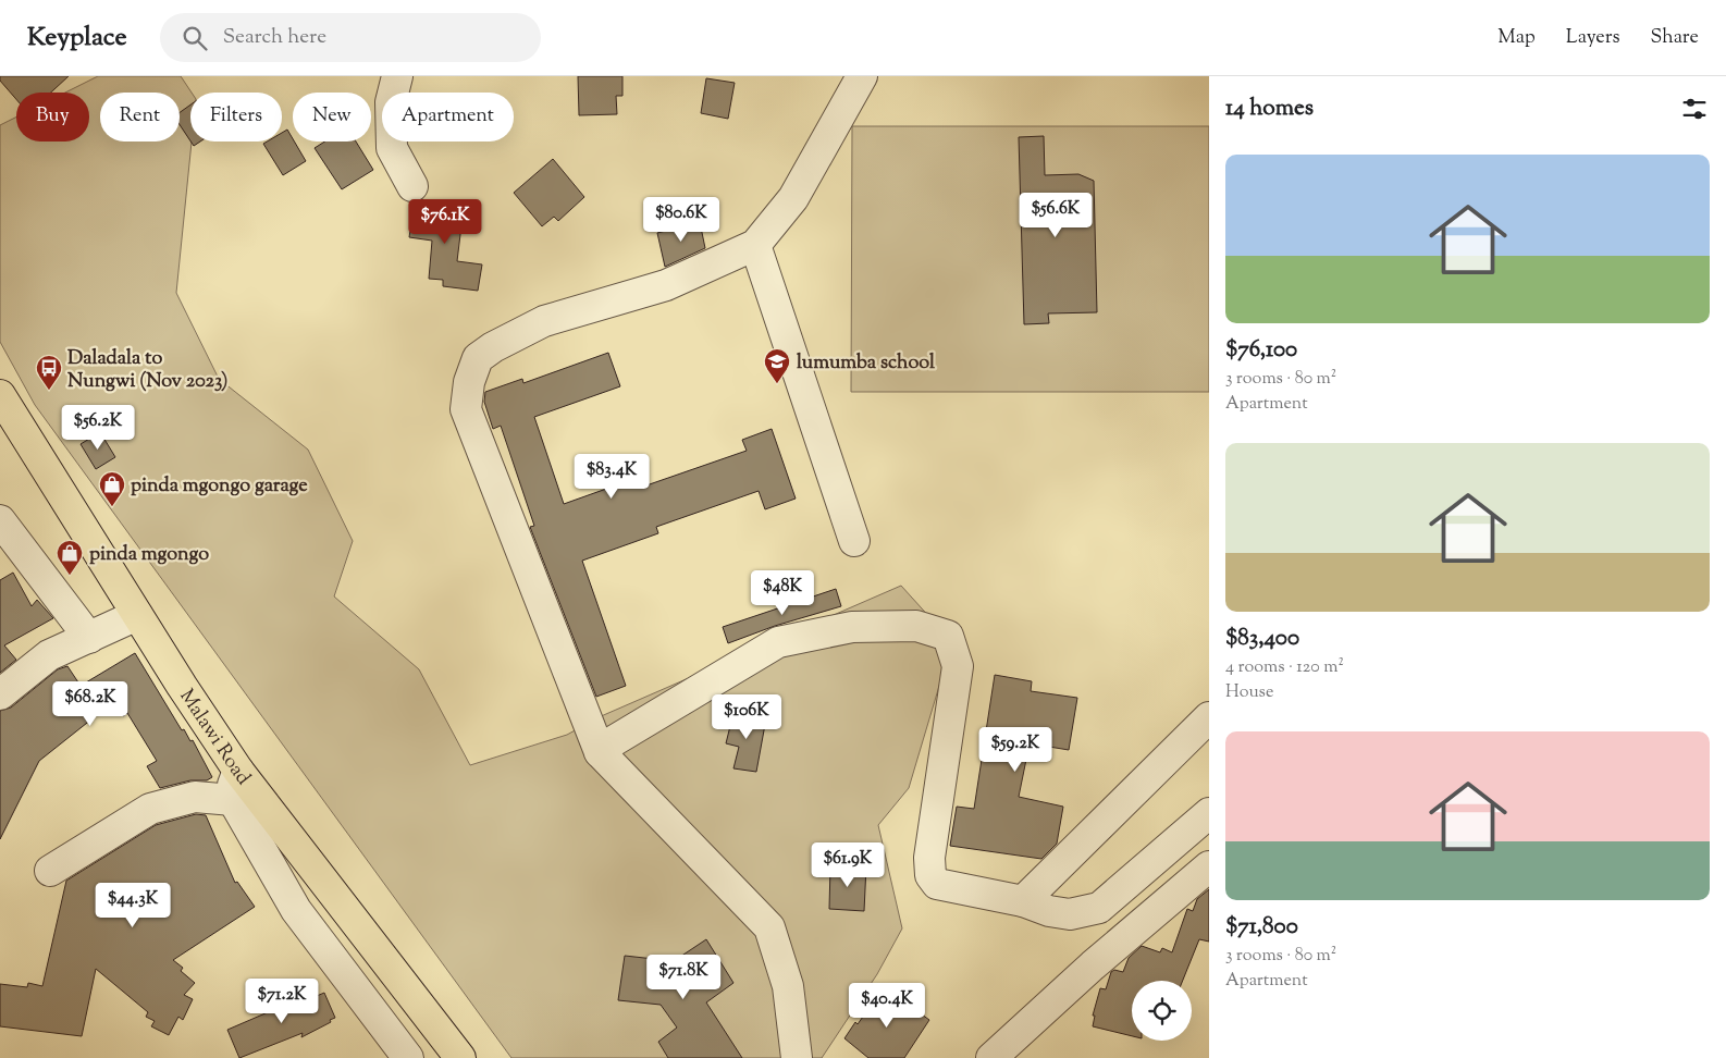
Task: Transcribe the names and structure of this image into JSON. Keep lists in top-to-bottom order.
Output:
{
  "streets": {
    "main road": ["Malawi Road"]
  },
  "places": {
    "school or university": ["lumumba school"],
    "bus stop": ["Daladala to Nungwi (Nov 2023)"],
    "shop": ["pinda mgongo garage", "pinda mgongo"]
  },
  "page": {
    "header": "Keyplace",
    "search": "Search here",
    "nav": ["Map", "Layers", "Share"],
    "heading": "14 homes",
    "chip": [
      "Buy",
      "Rent",
      "Filters",
      "New",
      "Apartment"
    ],
    "list": [
      {
        "name": "$76,100",
        "note": "3 rooms · 80 m² · Apartment"
      },
      {
        "name": "$83,400",
        "note": "4 rooms · 120 m² · House"
      },
      {
        "name": "$71,800",
        "note": "3 rooms · 80 m² · Apartment"
      }
    ],
    "price": [
      "$56.6K",
      "$80.6K",
      "$76.1K",
      "$56.2K",
      "$83.4K",
      "$48K",
      "$68.2K",
      "$106K",
      "$59.2K",
      "$61.9K",
      "$44.3K",
      "$71.8K",
      "$71.2K",
      "$40.4K"
    ]
  }
}
